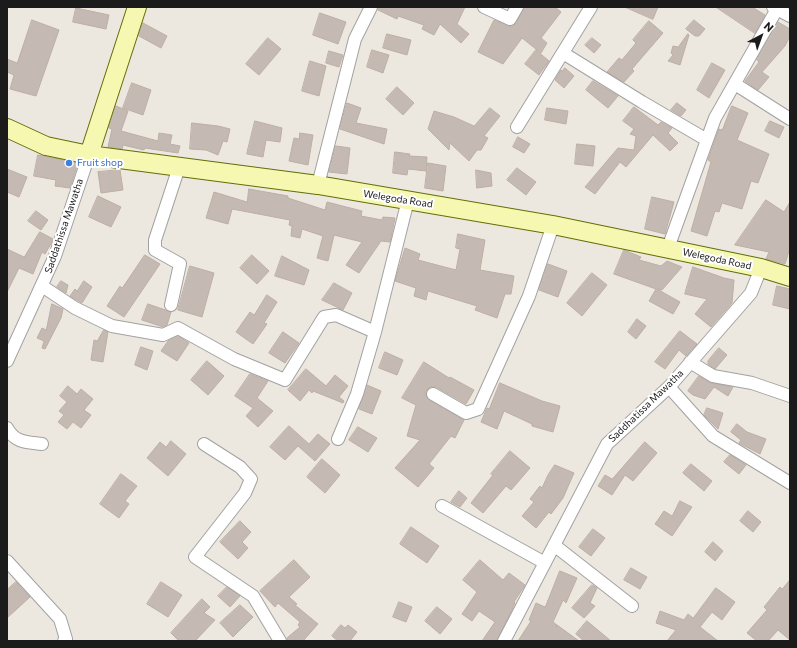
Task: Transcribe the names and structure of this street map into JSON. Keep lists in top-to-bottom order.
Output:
{
  "streets": {
    "street": ["Welegoda Road", "Saddathissa Mawatha", "Saddhatissa Mawatha"]
  },
  "crossings": [
    ["Welegoda Road", "Saddathissa Mawatha"],
    ["Welegoda Road", "Saddhatissa Mawatha"]
  ],
  "places": ["Fruit shop"],
  "north": "top right"
}
